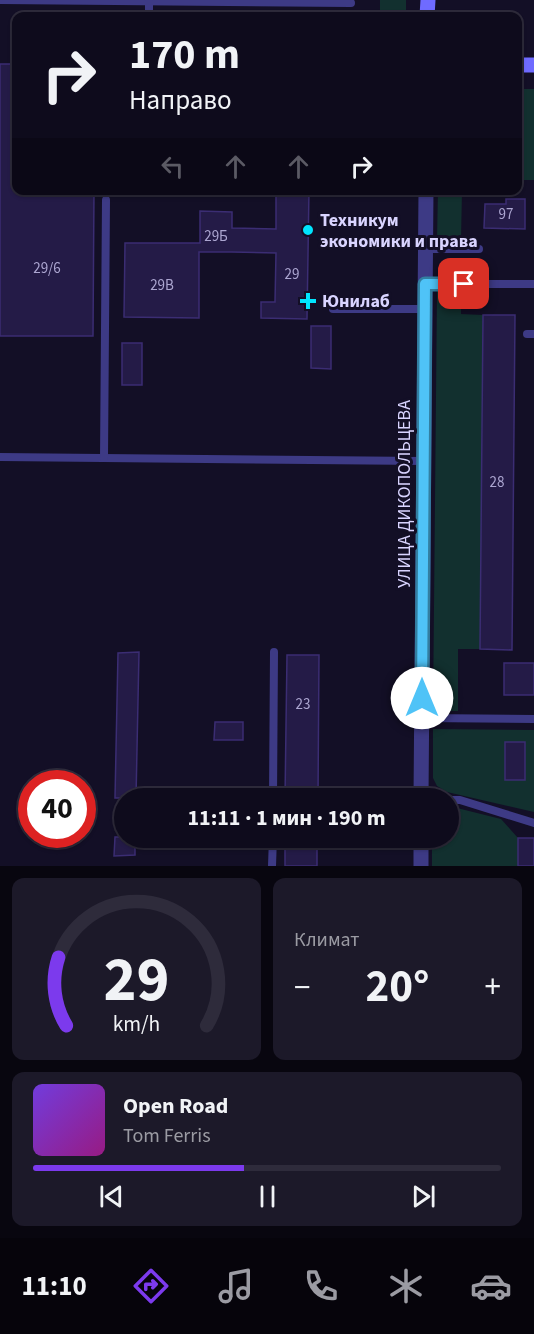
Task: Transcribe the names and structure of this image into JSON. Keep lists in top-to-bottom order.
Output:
{
  "streets": {
    "street": ["УЛИЦА ДИКОПОЛЬЦЕВА"]
  },
  "places": {
    "other": ["Техникум экономики и права"],
    "health": ["Юнилаб"]
  },
  "house_numbers": [
    "97",
    "29Б",
    "29/6",
    "29",
    "29В",
    "28",
    "23"
  ],
  "page": {
    "turn": ["170 m", "Направо"],
    "limit": "40",
    "trip": "11:11 · 1 мин · 190 m",
    "tile": "Климат",
    "heat": ["−", "20°", "+"],
    "song": ["Open Road", "Tom Ferris"],
    "tabs": "11:10",
    "gauge": ["29", "km/h"]
  }
}
